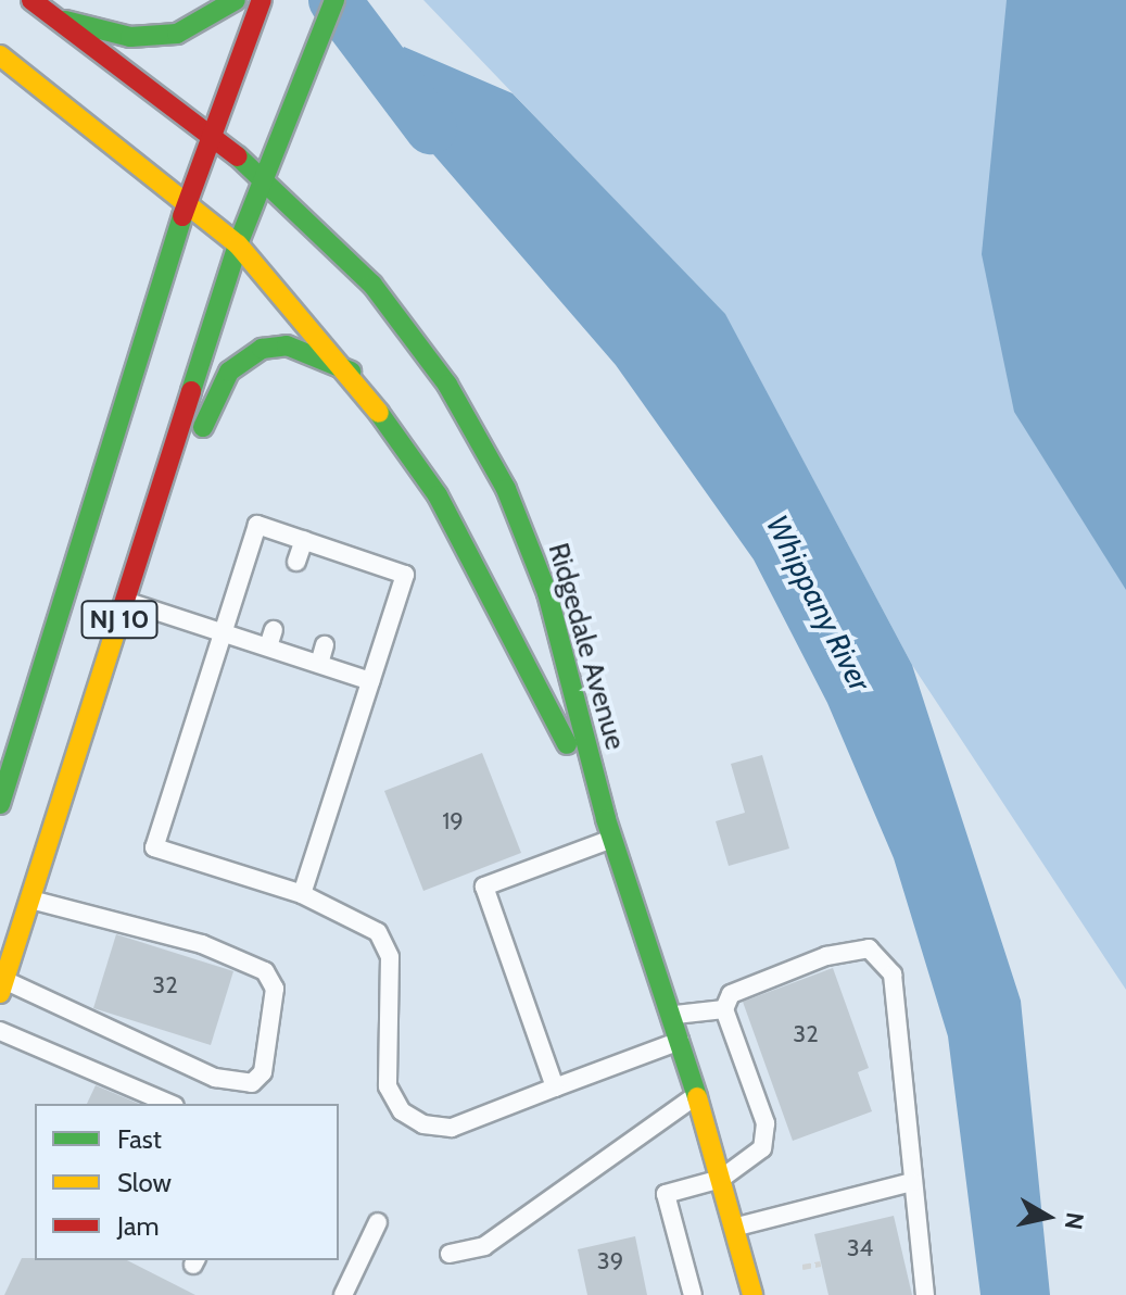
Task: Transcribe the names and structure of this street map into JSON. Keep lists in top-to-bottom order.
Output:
{
  "streets": {
    "main road": ["NJ 10", "Ridgedale Avenue"]
  },
  "crossings": [
    ["NJ 10", "Ridgedale Avenue"]
  ],
  "water": ["Whippany River"],
  "house_numbers": [
    "19",
    "32",
    "32",
    "34",
    "39"
  ],
  "legend": ["Fast", "Slow", "Jam"],
  "north": "right"
}
